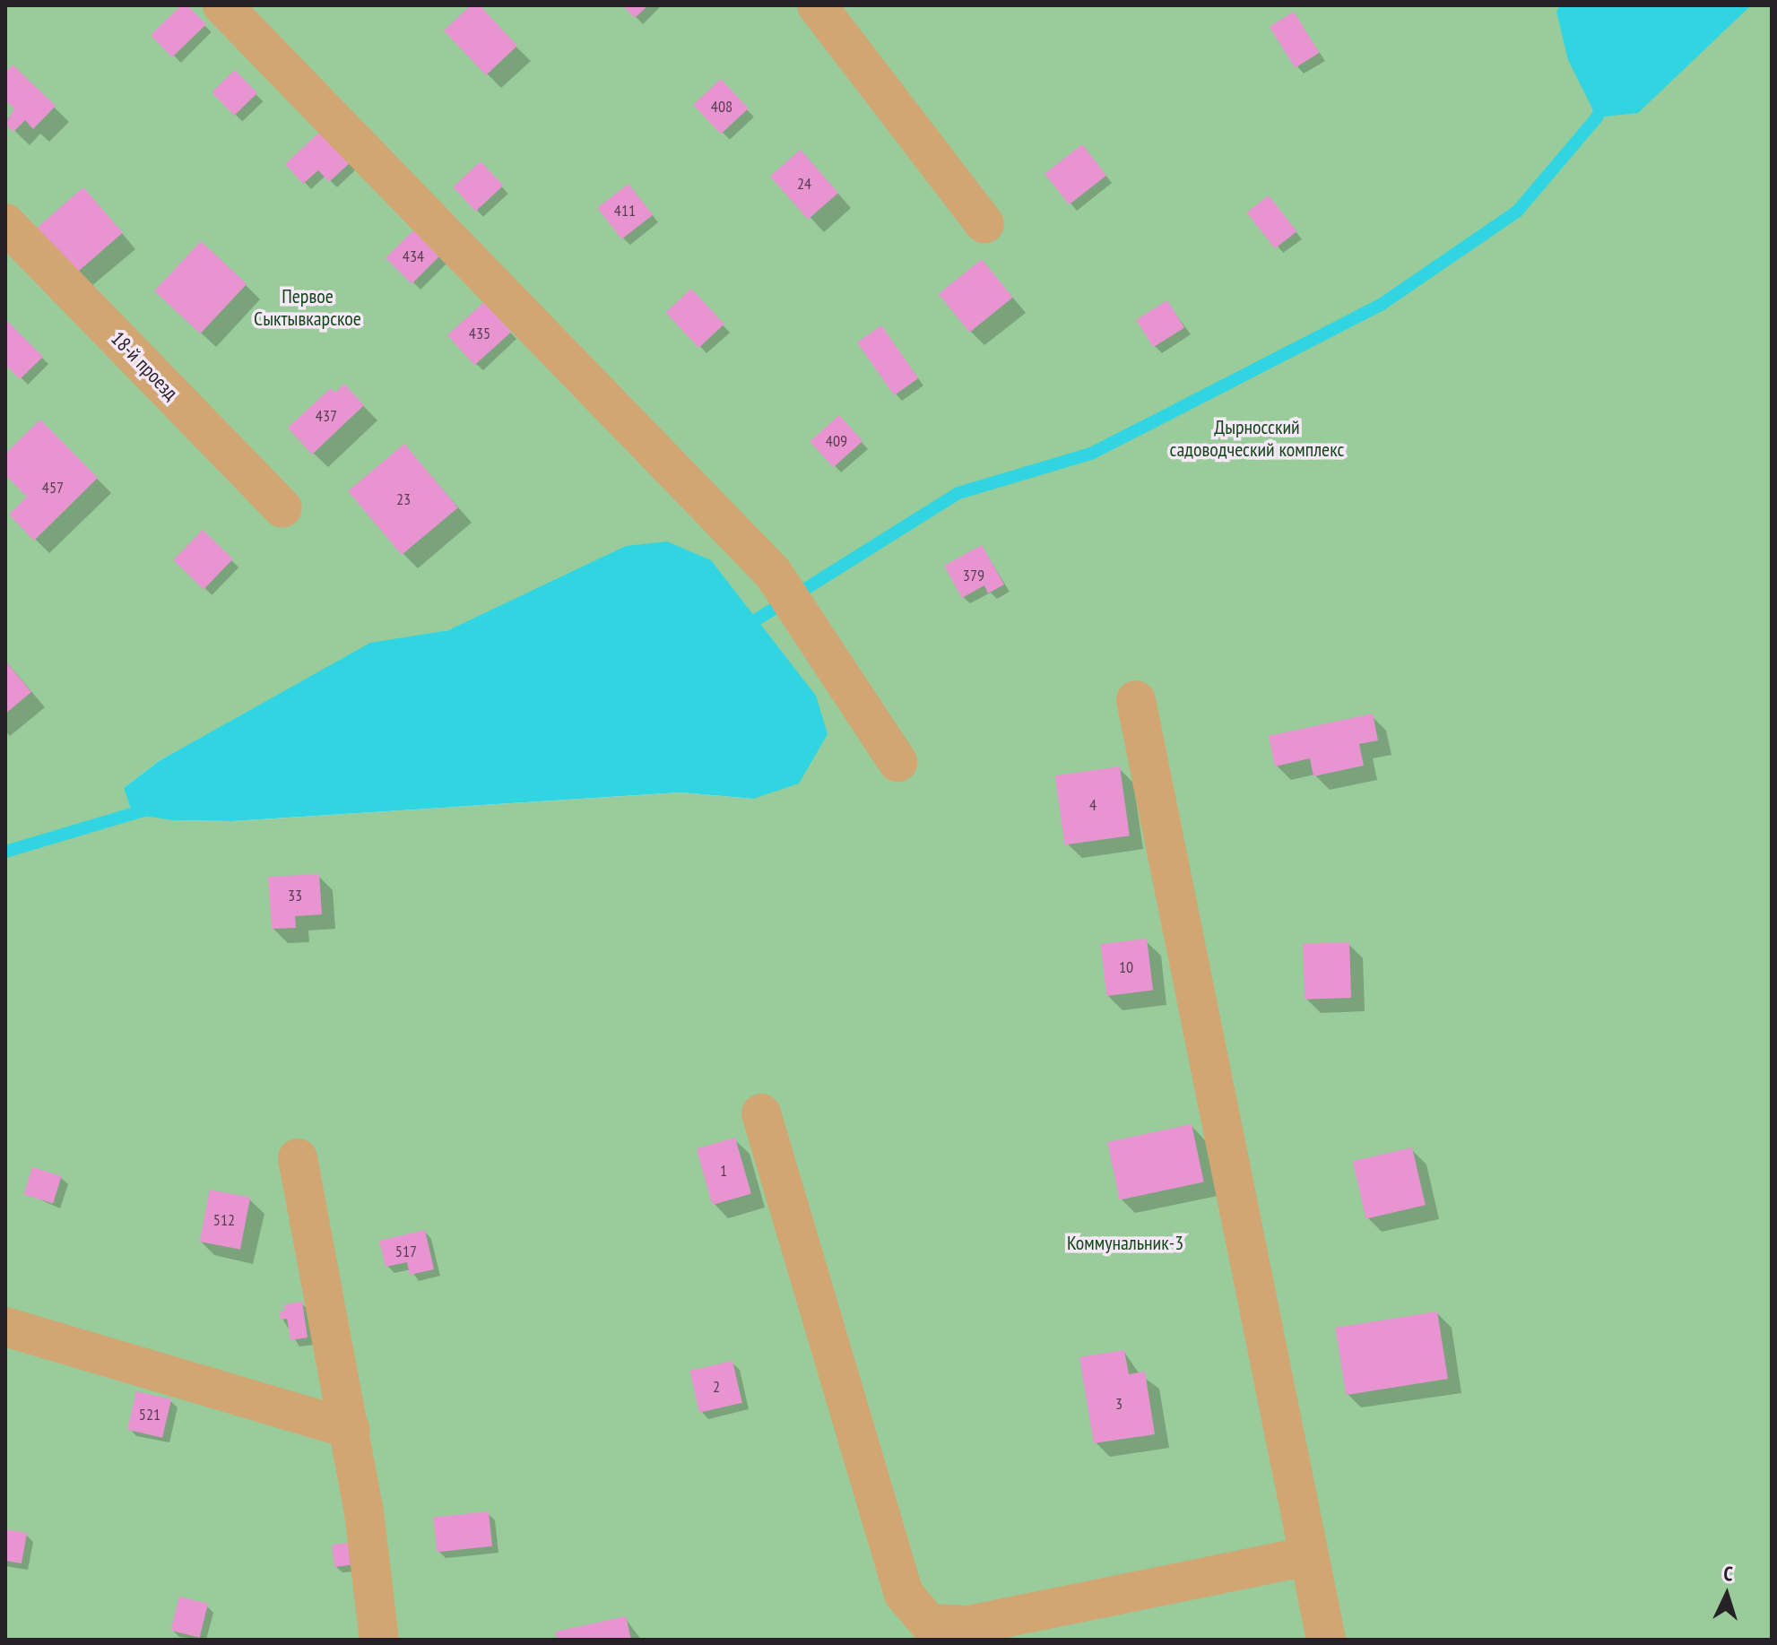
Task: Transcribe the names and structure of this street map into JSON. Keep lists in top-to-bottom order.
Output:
{
  "streets": {
    "street": ["18-й проезд"]
  },
  "parks": ["Первое Сыктывкарское", "Дырносский садоводческий комплекс", "Коммунальник-3"],
  "house_numbers": [
    "408",
    "24",
    "411",
    "434",
    "435",
    "437",
    "409",
    "457",
    "23",
    "379",
    "4",
    "33",
    "10",
    "1",
    "512",
    "517",
    "2",
    "3",
    "521"
  ],
  "north": "top"
}
